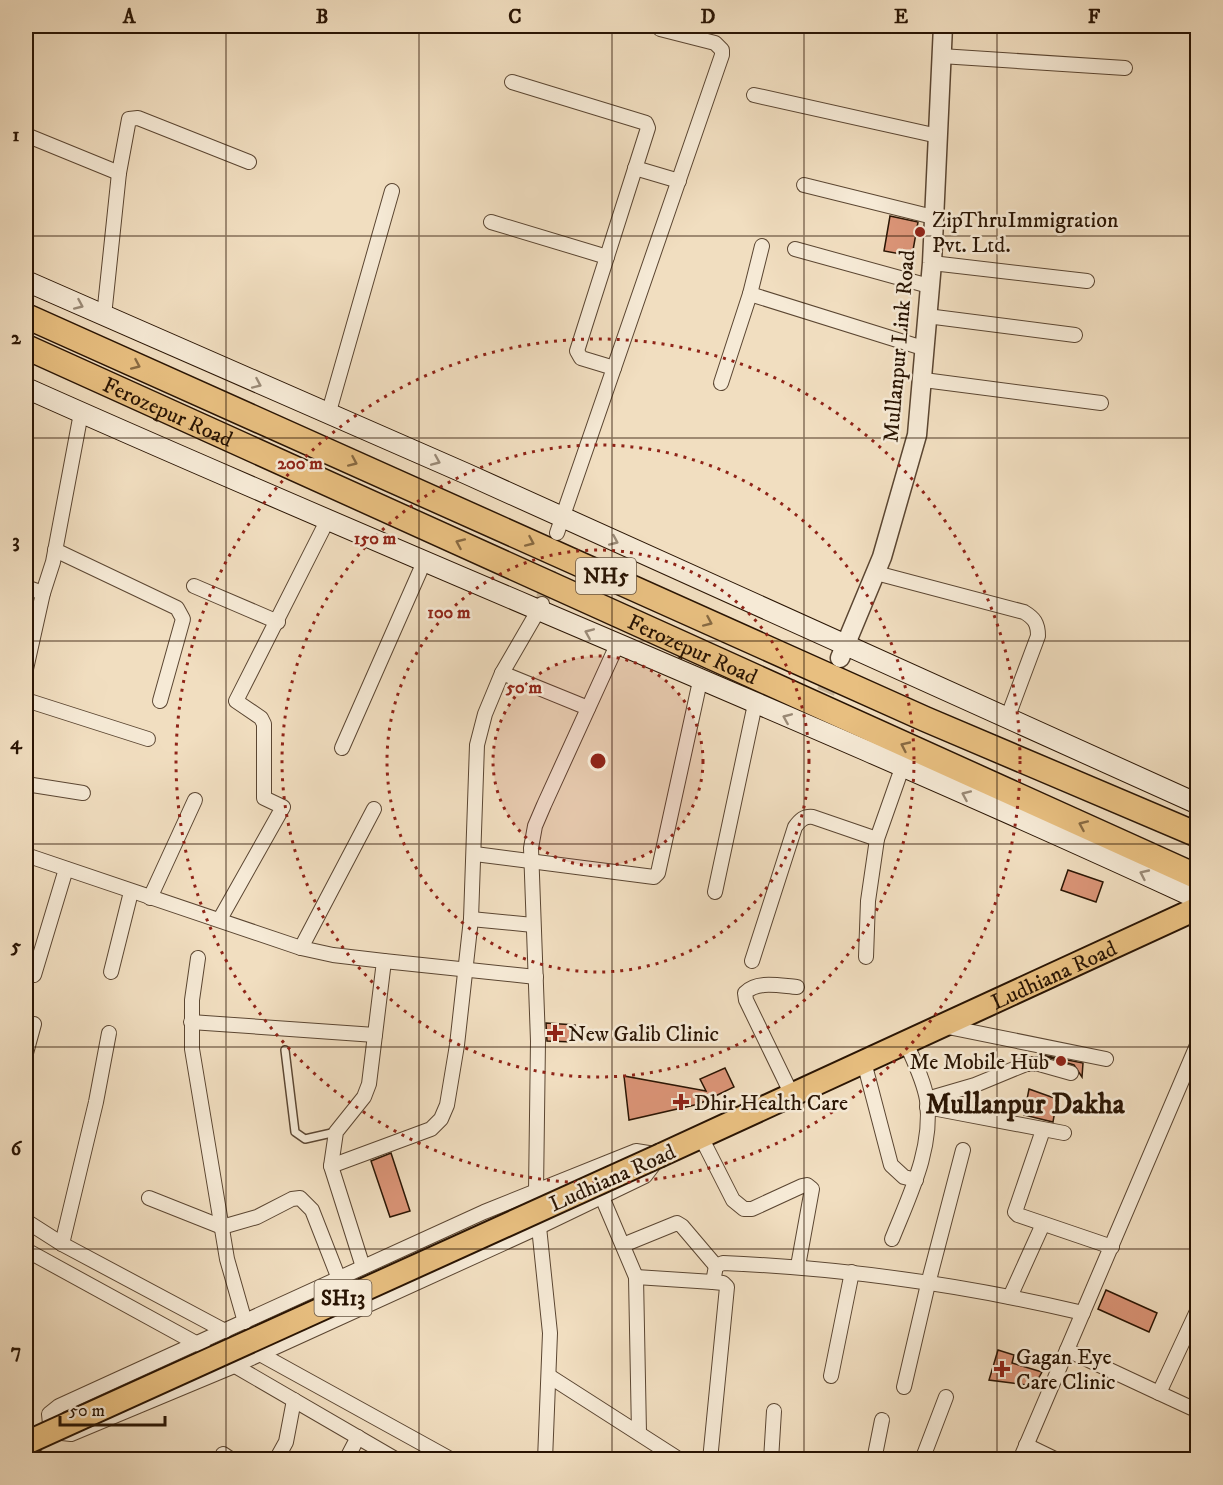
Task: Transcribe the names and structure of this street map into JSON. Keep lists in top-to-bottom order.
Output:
{
  "streets": {
    "highway": ["Ferozepur Road", "NH5"],
    "main road": ["Ludhiana Road", "SH13"],
    "street": ["Mullanpur Link Road"]
  },
  "districts": ["Mullanpur Dakha"],
  "places": {
    "other": ["ZipThruImmigration Pvt. Ltd.", "Me Mobile Hub"],
    "health": ["New Galib Clinic", "Dhir Health Care", "Gagan Eye Care Clinic"]
  },
  "scale_bar": "50 m",
  "grid": {
    "columns": [
      "A",
      "B",
      "C",
      "D",
      "E",
      "F"
    ],
    "rows": [
      "1",
      "2",
      "3",
      "4",
      "5",
      "6",
      "7"
    ]
  },
  "rings": [
    "200 m",
    "150 m",
    "100 m",
    "50 m"
  ]
}
